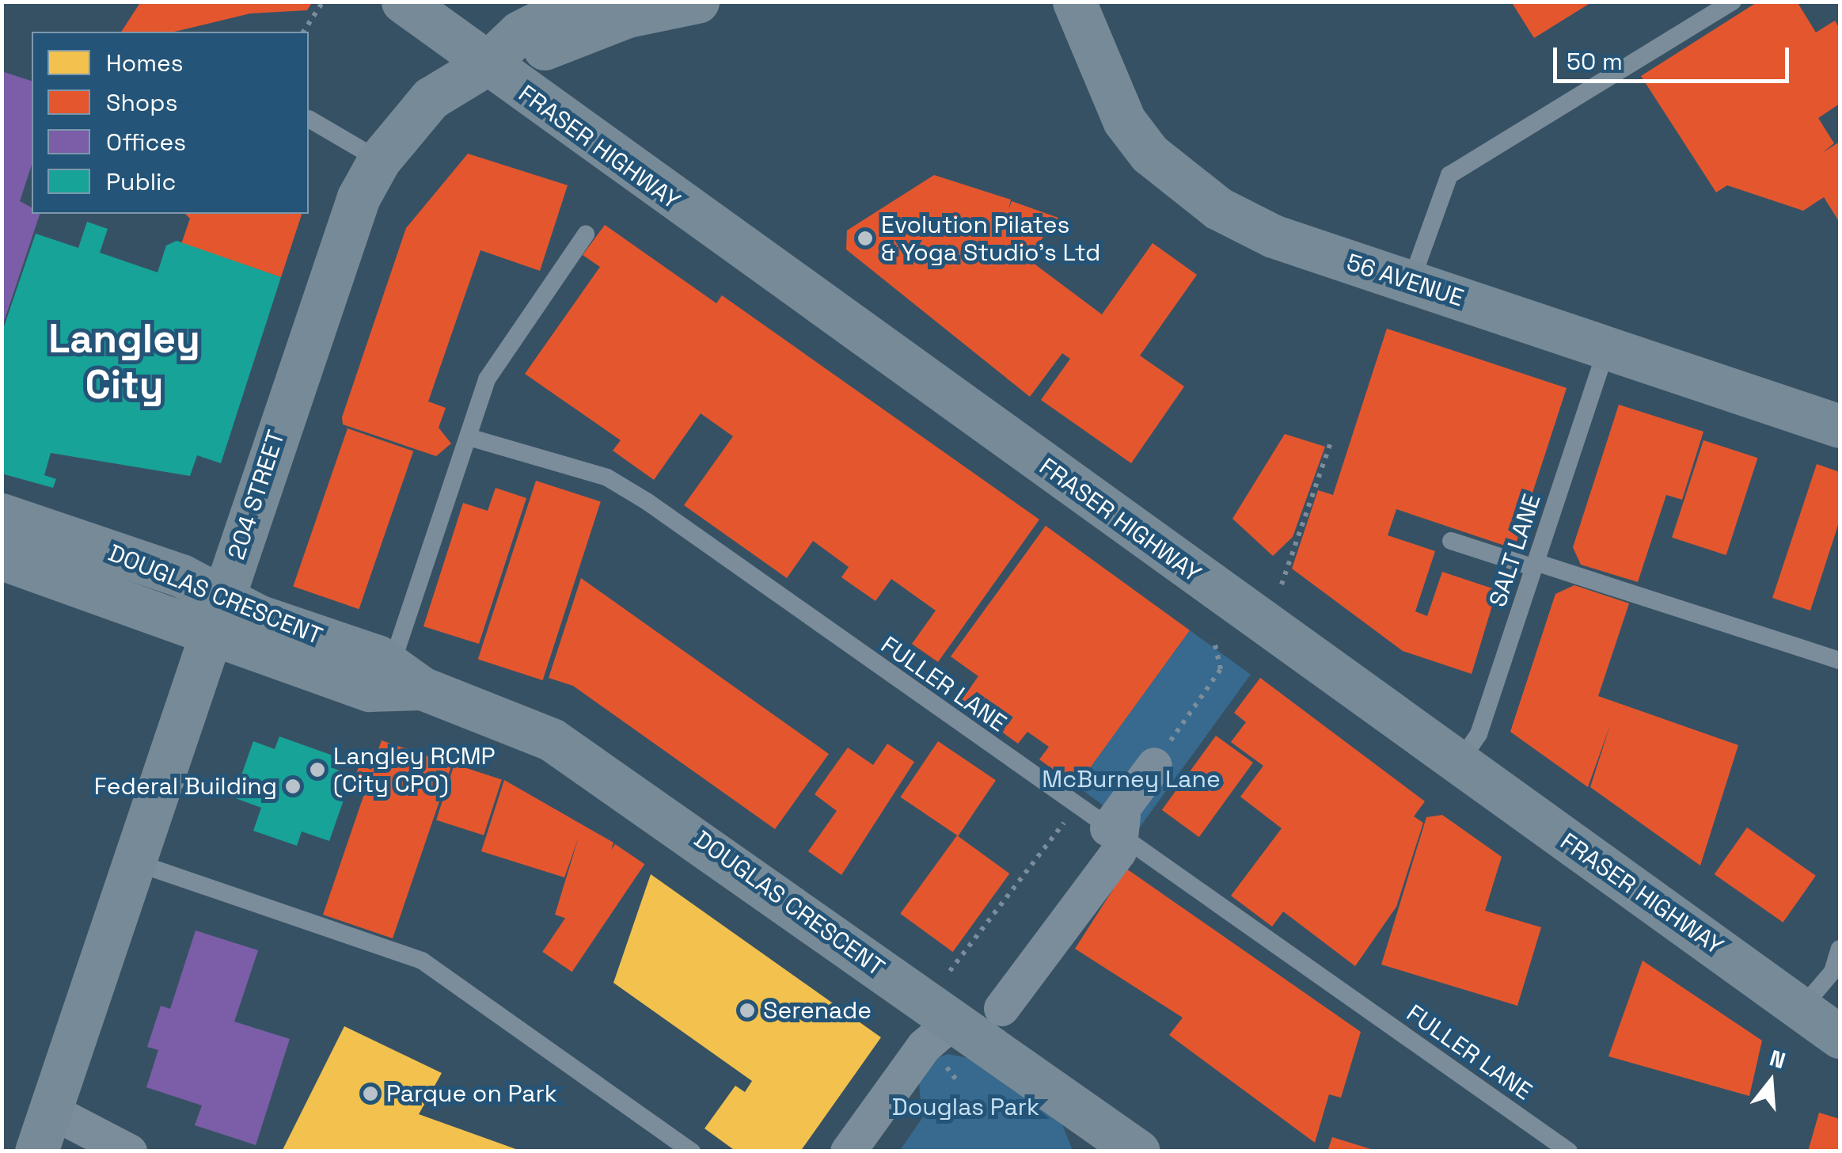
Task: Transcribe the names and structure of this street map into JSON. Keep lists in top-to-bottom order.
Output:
{
  "streets": {
    "street": [
      "FRASER HIGHWAY",
      "56 AVENUE",
      "204 STREET",
      "DOUGLAS CRESCENT"
    ],
    "lane": ["SALT LANE", "FULLER LANE"]
  },
  "crossings": [
    ["FRASER HIGHWAY", "204 STREET"],
    ["FRASER HIGHWAY", "SALT LANE"],
    ["56 AVENUE", "SALT LANE"],
    ["204 STREET", "DOUGLAS CRESCENT"]
  ],
  "districts": ["Langley City"],
  "parks": ["McBurney Lane", "Douglas Park"],
  "places": [
    "Evolution Pilates & Yoga Studio's Ltd",
    "Langley RCMP (City CPO)",
    "Federal Building",
    "Serenade",
    "Parque on Park"
  ],
  "legend": [
    "Homes",
    "Shops",
    "Offices",
    "Public"
  ],
  "scale_bar": "50 m",
  "north": "top"
}
